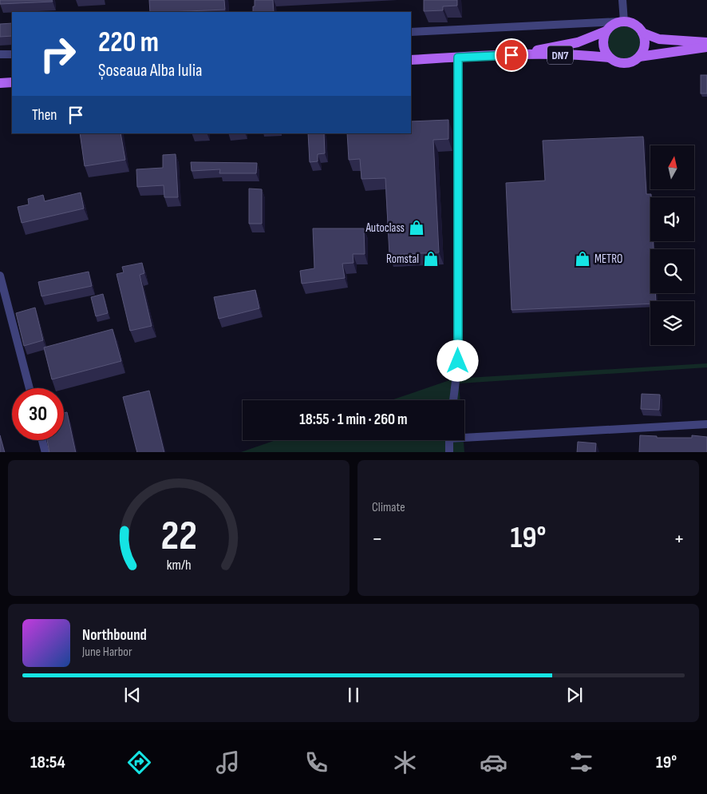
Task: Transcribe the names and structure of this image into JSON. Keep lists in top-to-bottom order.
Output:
{
  "streets": {
    "main road": ["DN7"]
  },
  "places": {
    "shop": ["Autoclass", "Romstal", "METRO"]
  },
  "north": "top",
  "page": {
    "turn": ["220 m", "Șoseaua Alba Iulia"],
    "then": "Then",
    "limit": "30",
    "trip": "18:55 · 1 min · 260 m",
    "tile": "Climate",
    "heat": ["−", "19°", "+"],
    "song": ["Northbound", "June Harbor"],
    "tabs": ["18:54", "19°"],
    "gauge": ["22", "km/h"]
  }
}
